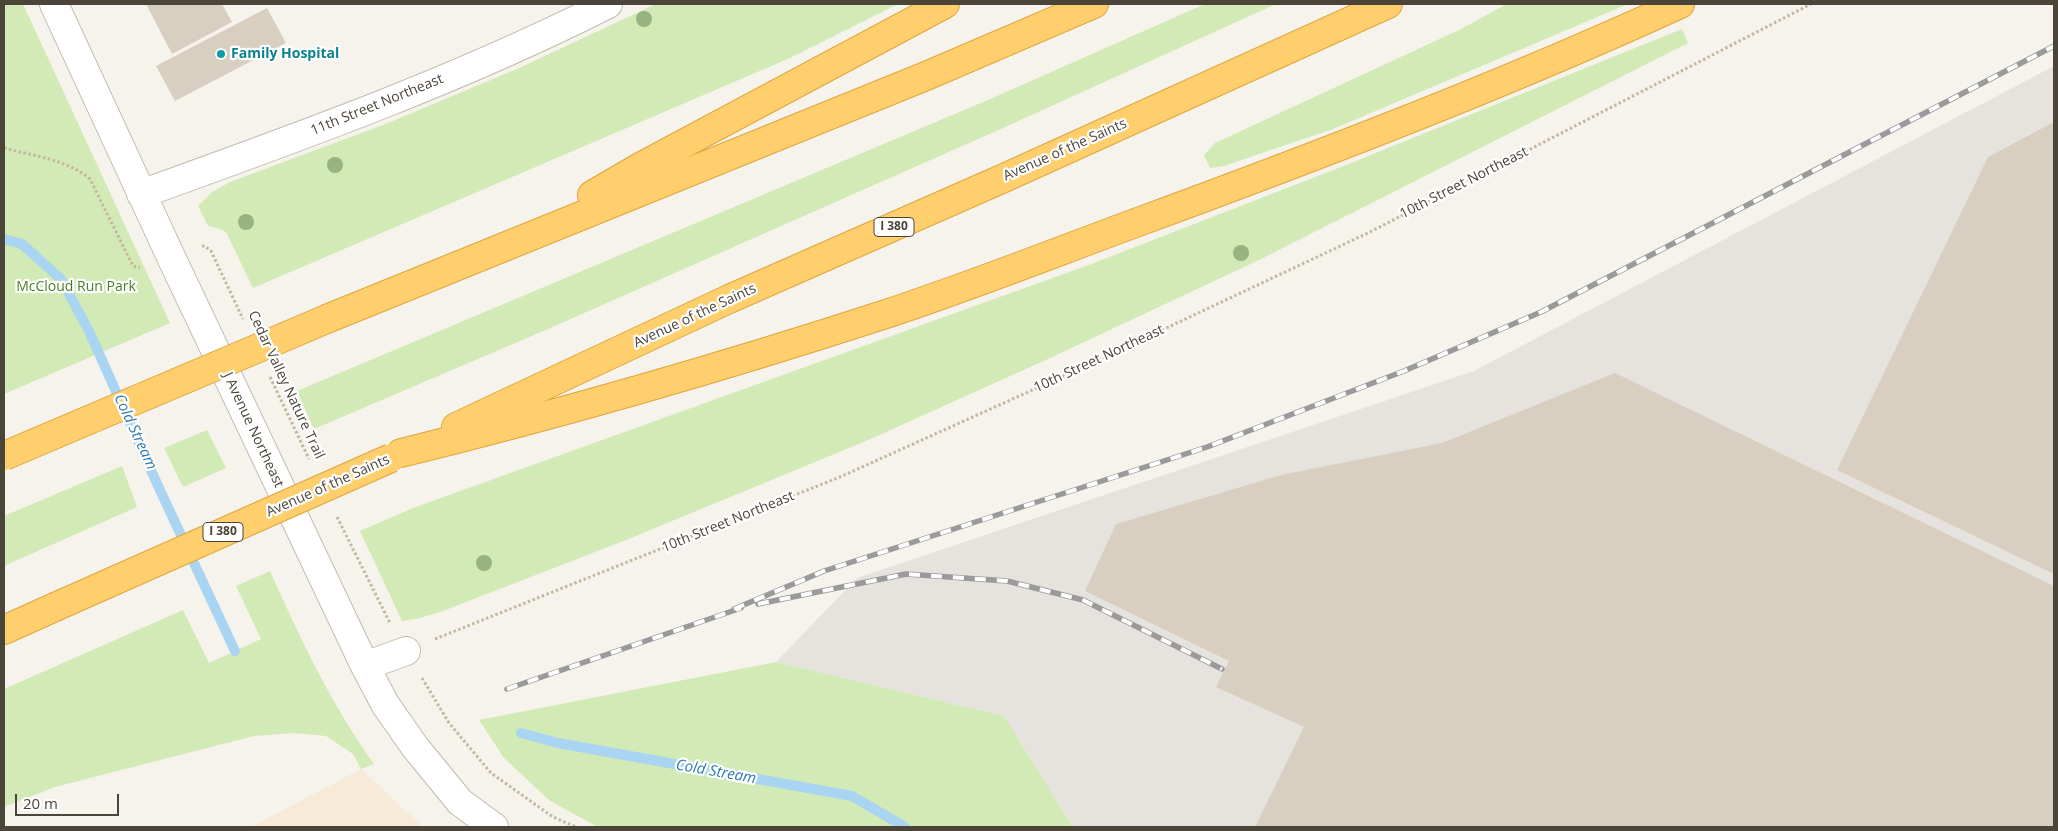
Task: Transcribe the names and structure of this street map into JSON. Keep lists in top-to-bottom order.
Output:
{
  "streets": {
    "highway": ["Avenue of the Saints", "I 380"],
    "street": ["11th Street Northeast", "J Avenue Northeast"],
    "path": ["10th Street Northeast", "Cedar Valley Nature Trail"]
  },
  "crossings": [
    ["11th Street Northeast", "J Avenue Northeast"]
  ],
  "water": ["Cold Stream"],
  "parks": ["McCloud Run Park"],
  "places": ["Family Hospital"],
  "scale_bar": "20 m"
}
